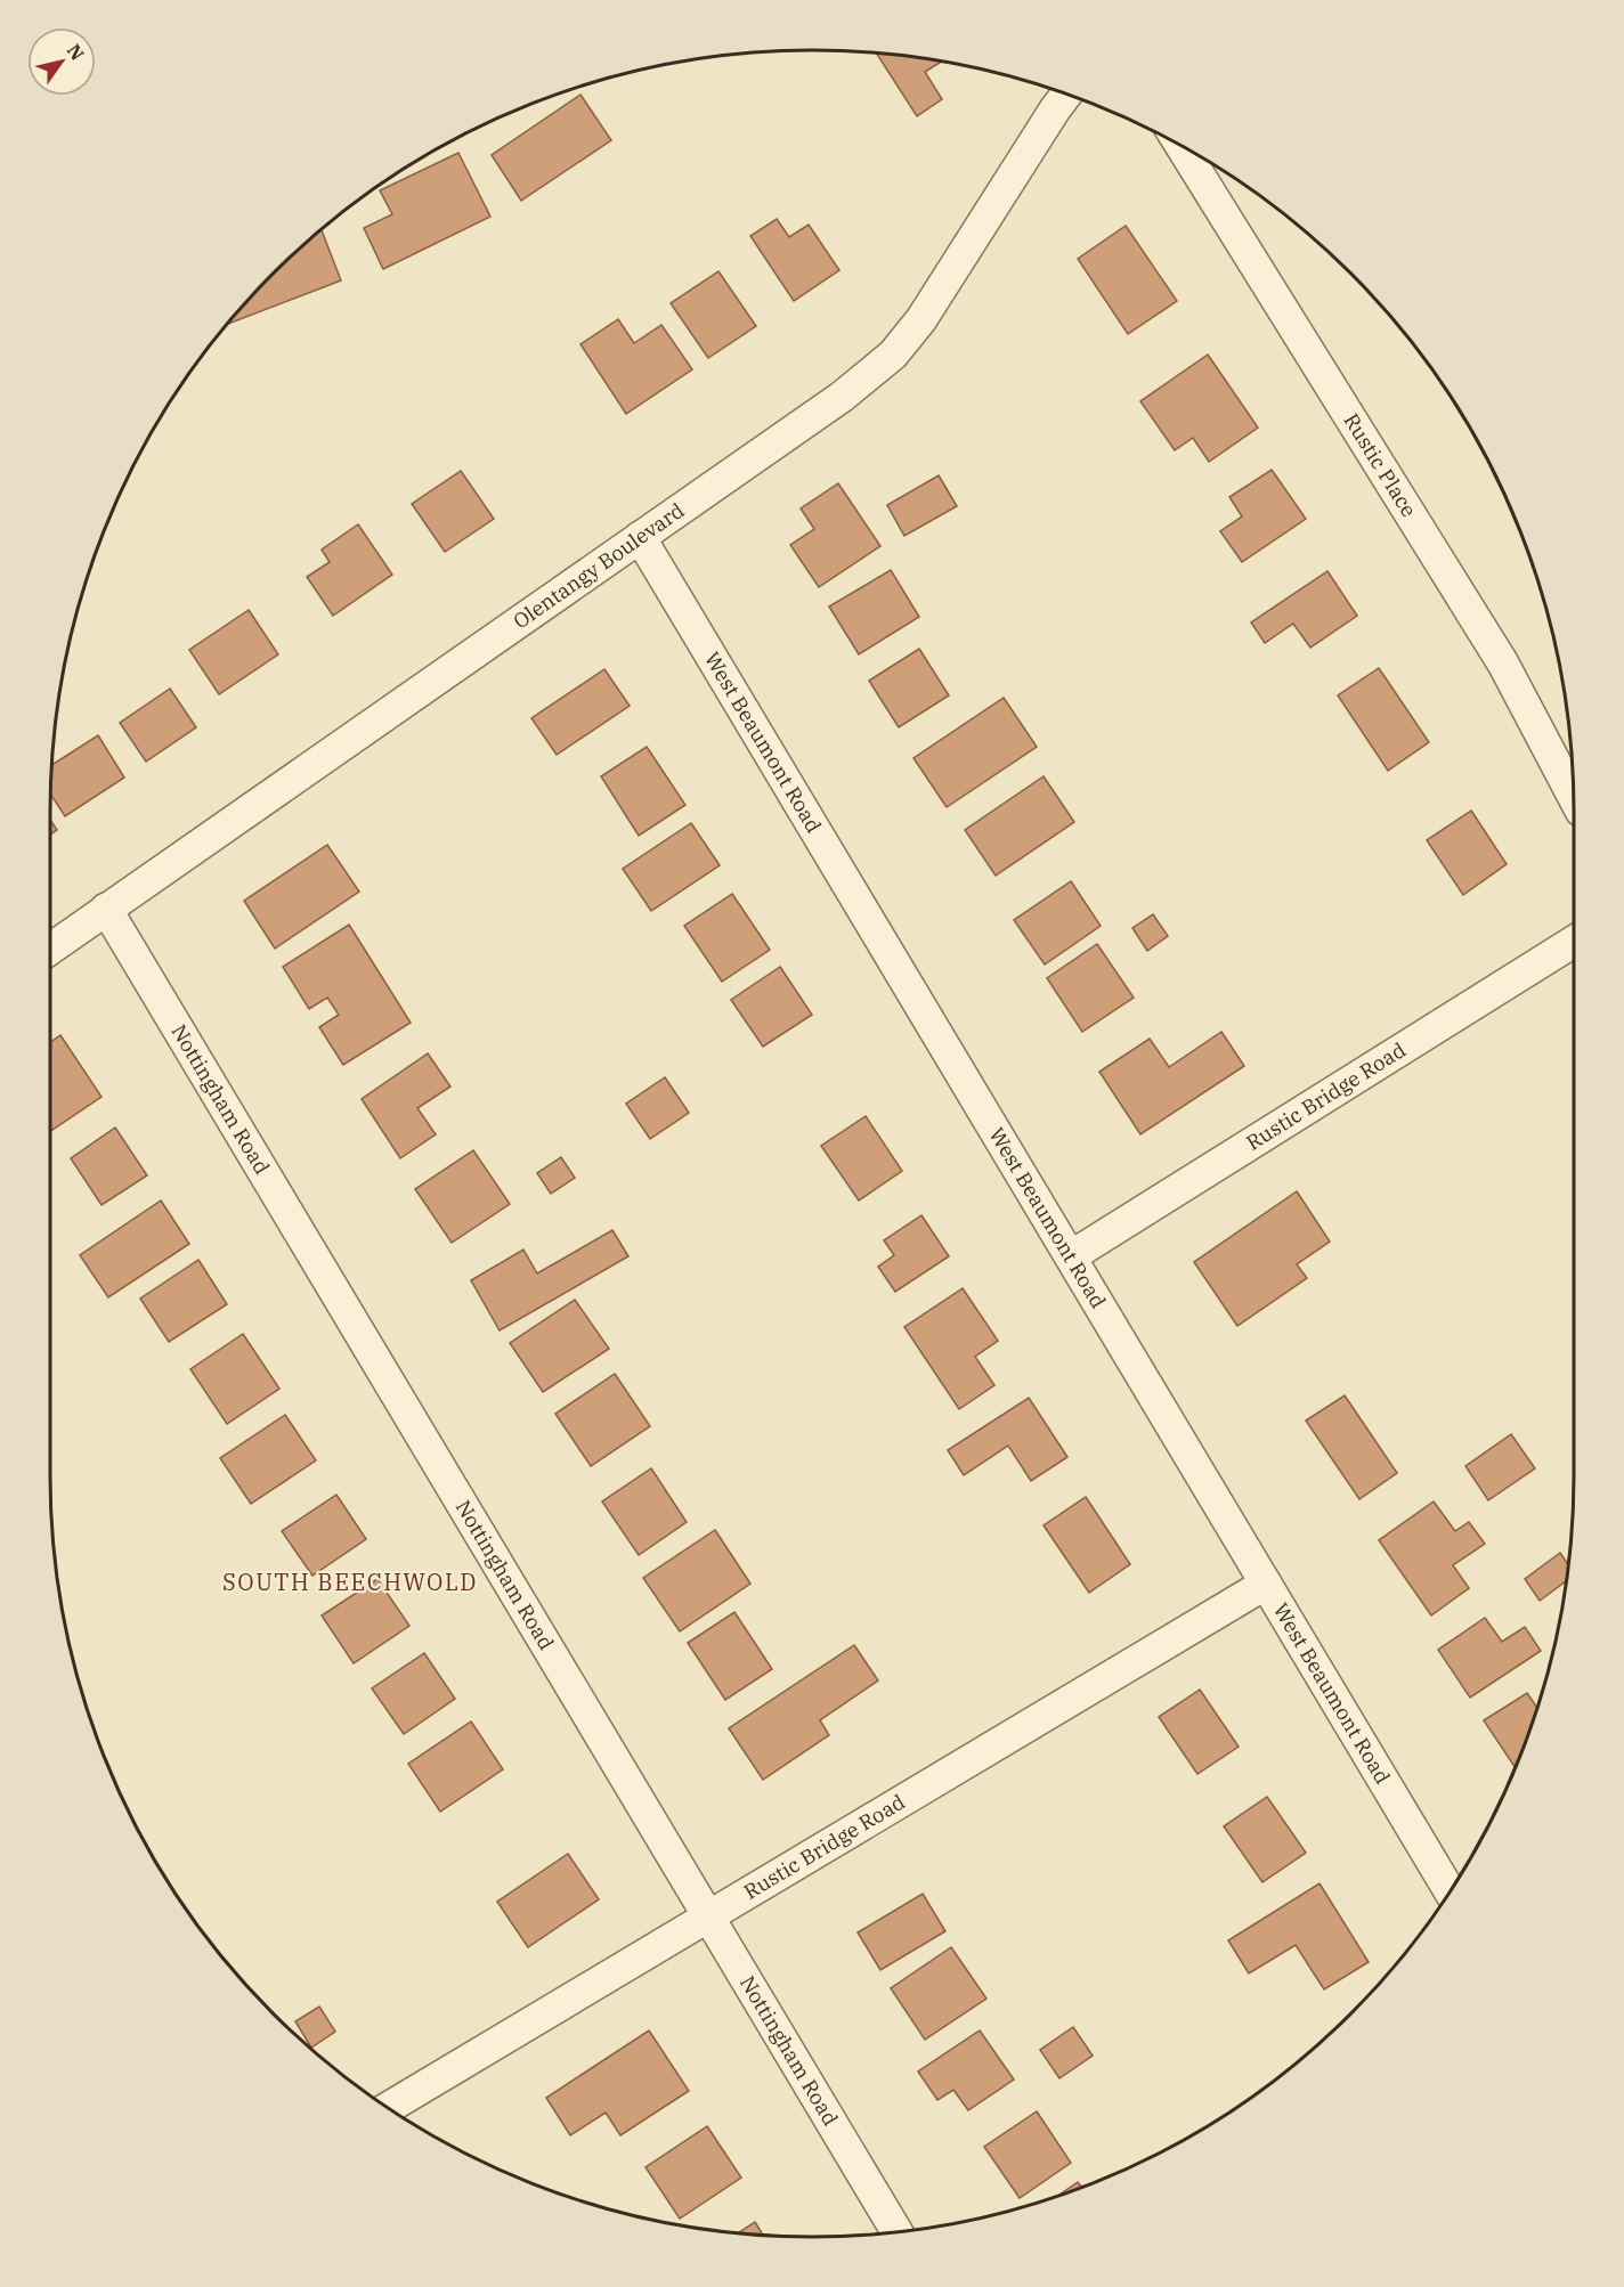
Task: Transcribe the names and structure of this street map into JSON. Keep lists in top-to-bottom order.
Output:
{
  "streets": {
    "street": [
      "Rustic Place",
      "Olentangy Boulevard",
      "West Beaumont Road",
      "Rustic Bridge Road",
      "Nottingham Road"
    ]
  },
  "crossings": [
    ["Olentangy Boulevard", "West Beaumont Road"],
    ["Olentangy Boulevard", "Nottingham Road"],
    ["West Beaumont Road", "Rustic Bridge Road"],
    ["Rustic Bridge Road", "Nottingham Road"]
  ],
  "districts": ["SOUTH BEECHWOLD"],
  "north": "top right"
}
